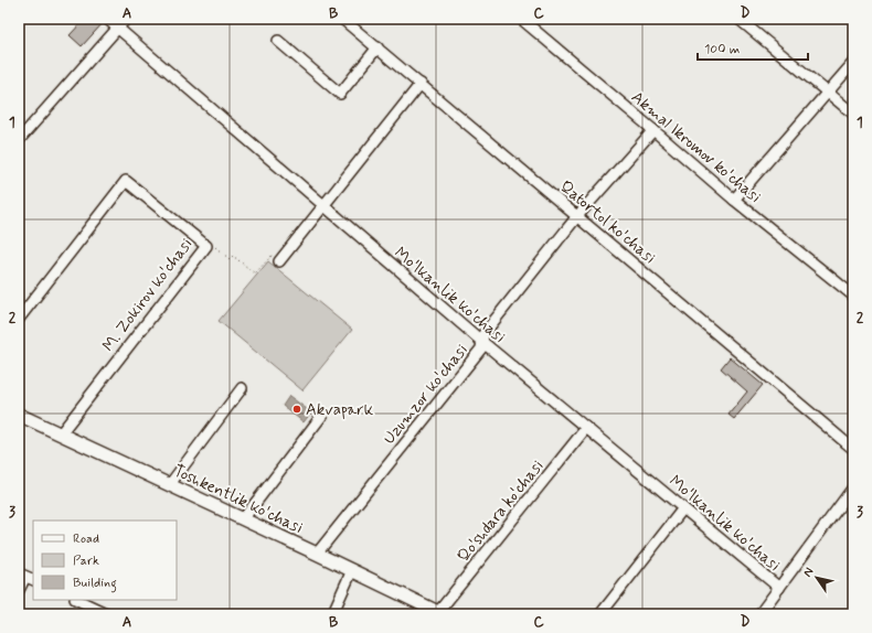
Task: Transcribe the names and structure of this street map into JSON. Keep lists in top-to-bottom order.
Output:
{
  "streets": {
    "main road": ["Toshkentlik ko'chasi"],
    "street": [
      "Akmal Ikromov ko'chasi",
      "Qatortol ko'chasi",
      "M. Zokirov ko'chasi",
      "Mo'lkanlik ko'chasi",
      "Uzumzor ko'chasi",
      "Qo'shdara ko'chasi"
    ]
  },
  "crossings": [
    ["Akmal Ikromov ko'chasi", "Uzumzor ko'chasi"],
    ["Qatortol ko'chasi", "Uzumzor ko'chasi"],
    ["M. Zokirov ko'chasi", "Toshkentlik ko'chasi"],
    ["Mo'lkanlik ko'chasi", "Uzumzor ko'chasi"],
    ["Mo'lkanlik ko'chasi", "Qo'shdara ko'chasi"],
    ["Uzumzor ko'chasi", "Toshkentlik ko'chasi"],
    ["Toshkentlik ko'chasi", "Qo'shdara ko'chasi"]
  ],
  "places": ["Akvapark"],
  "legend": ["Road", "Park", "Building"],
  "scale_bar": "100 m",
  "north": "top left",
  "grid": {
    "columns": [
      "A",
      "B",
      "C",
      "D"
    ],
    "rows": ["1", "2", "3"]
  }
}
